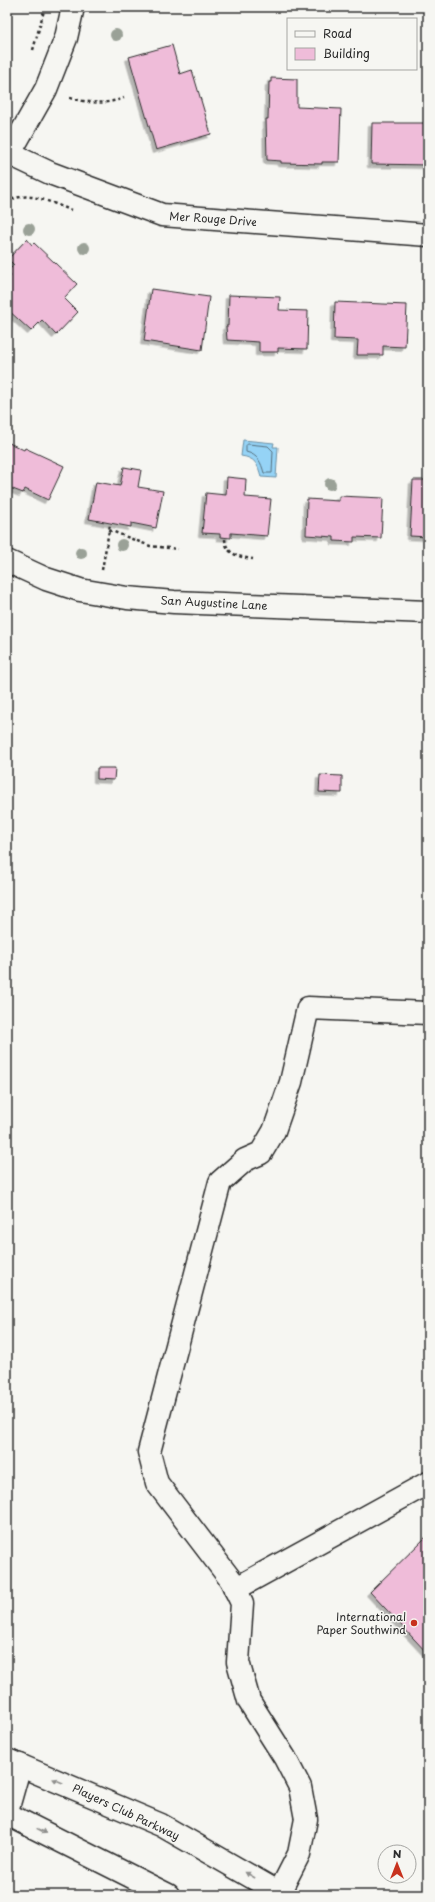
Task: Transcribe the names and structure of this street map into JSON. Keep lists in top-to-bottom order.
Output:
{
  "streets": {
    "street": ["Mer Rouge Drive", "San Augustine Lane", "Players Club Parkway"]
  },
  "places": ["International Paper Southwind"],
  "legend": ["Road", "Building"],
  "north": "top"
}
